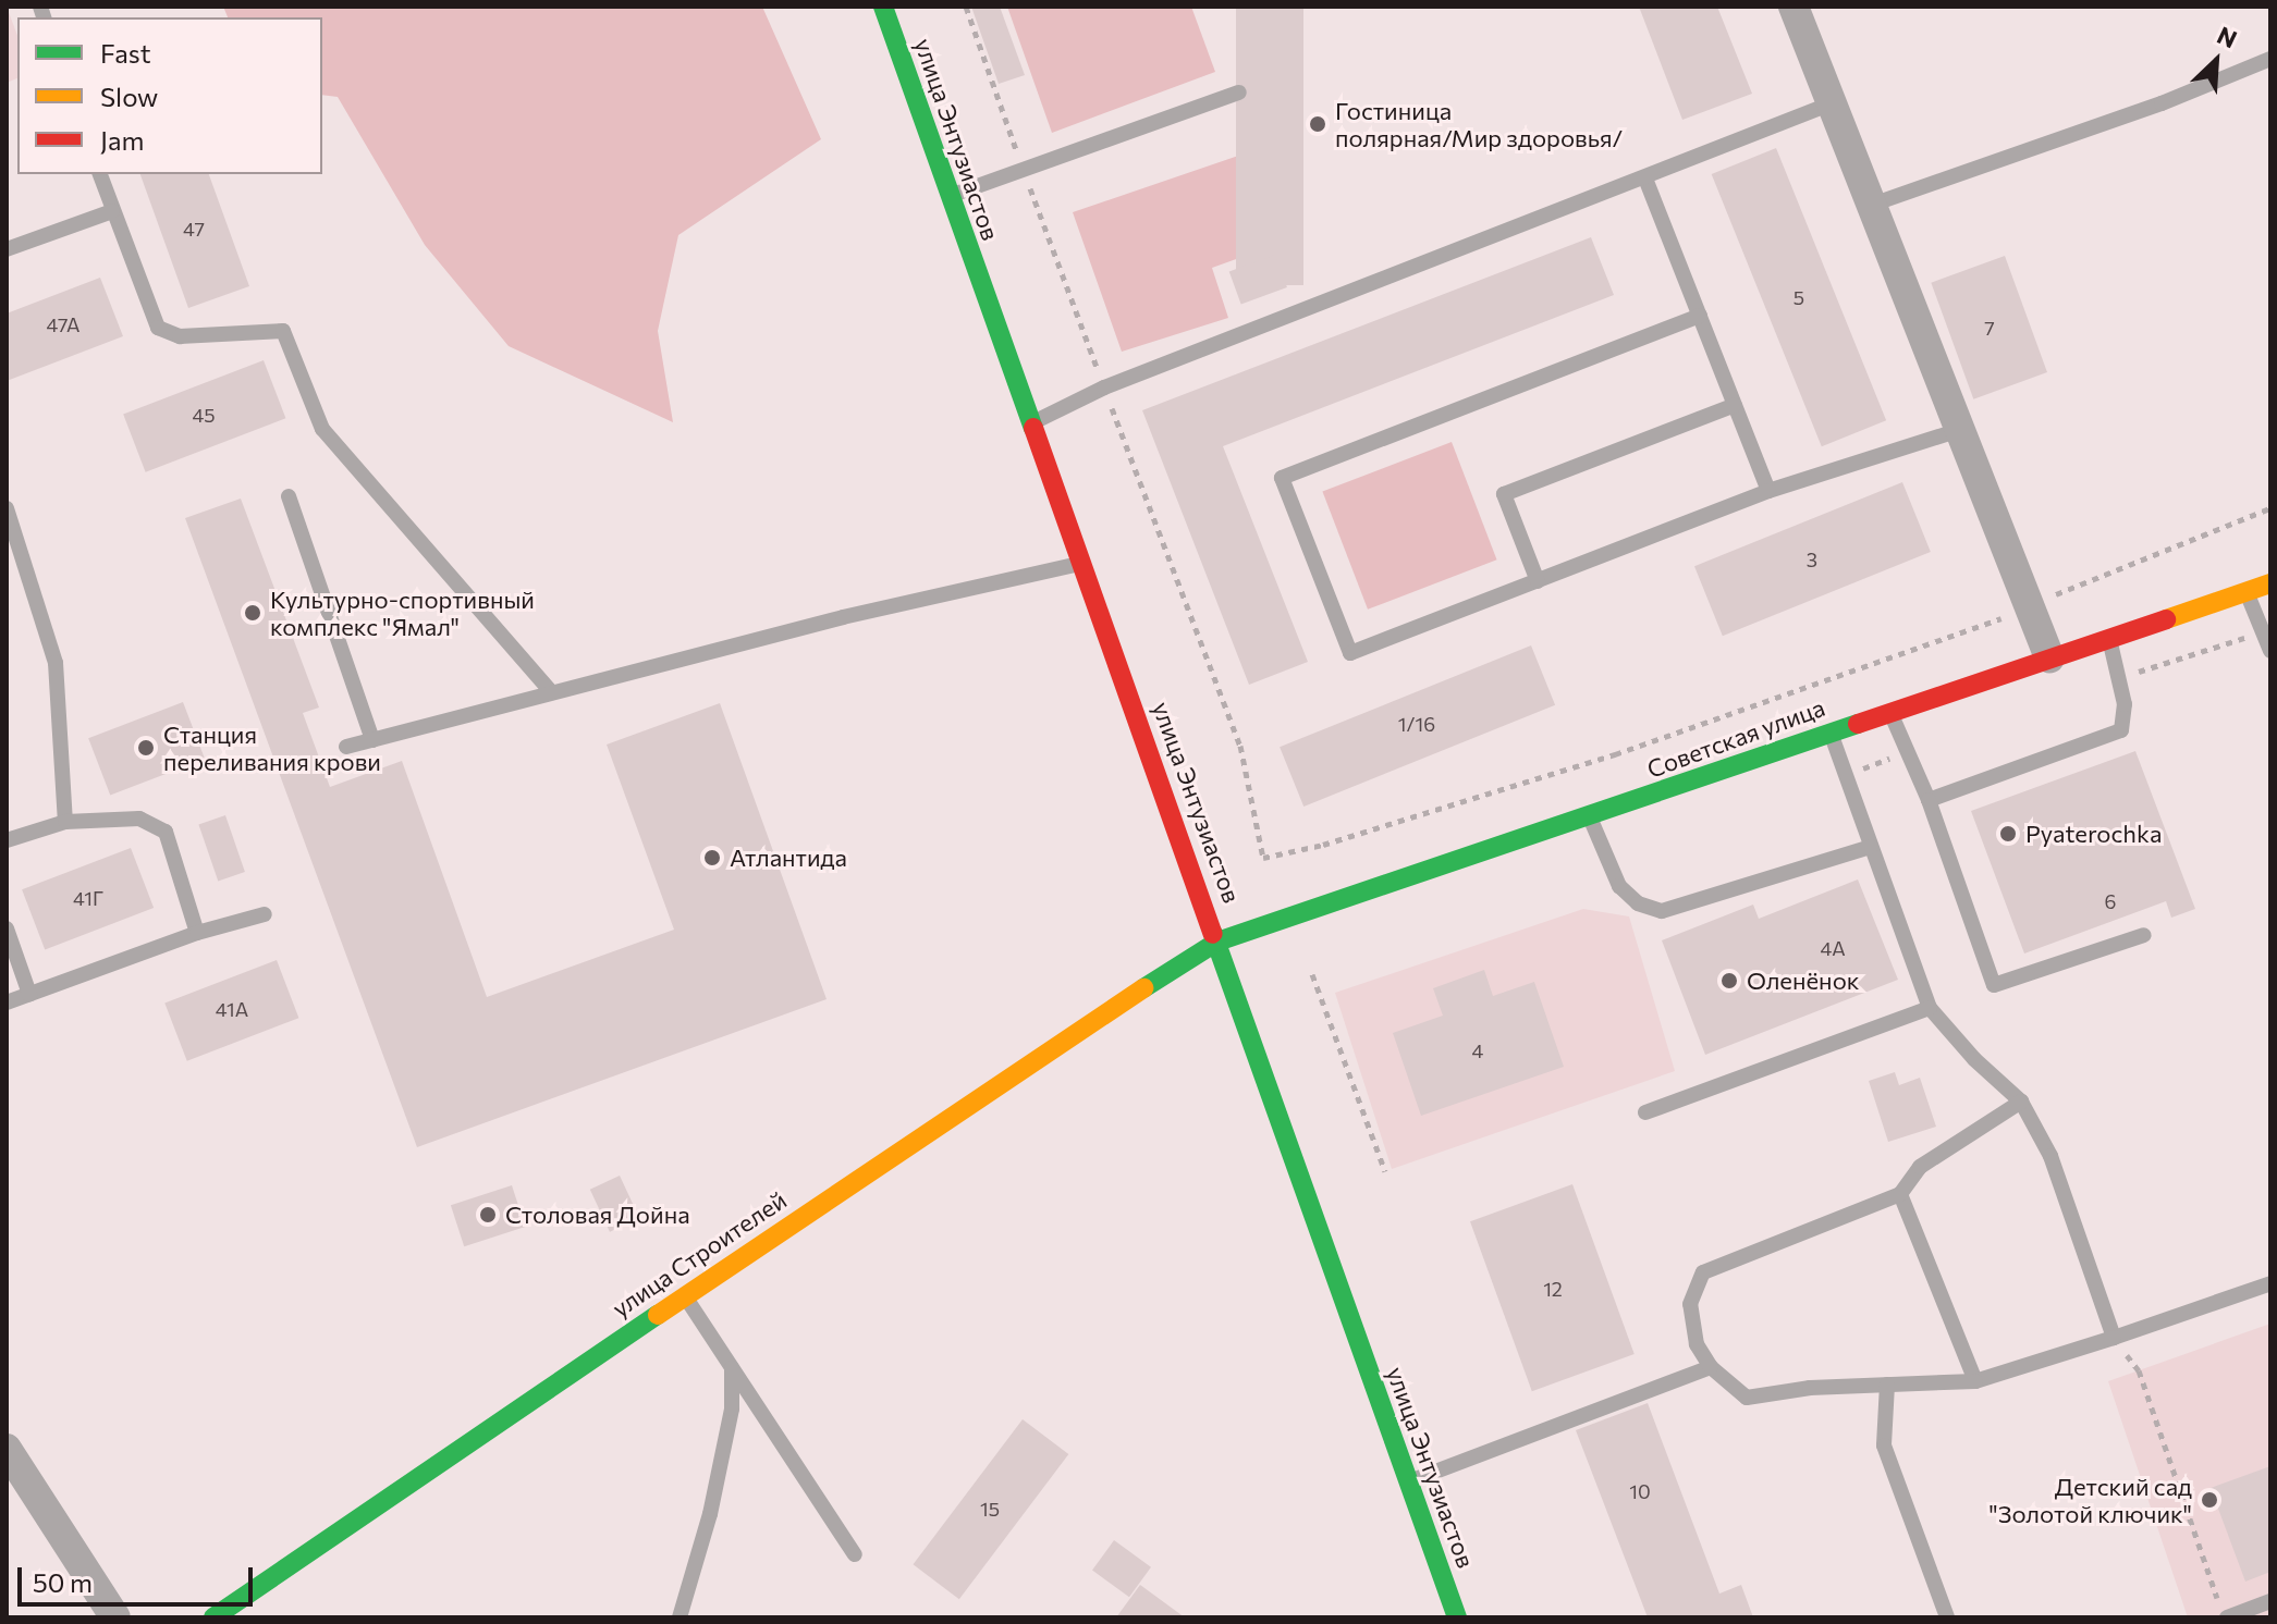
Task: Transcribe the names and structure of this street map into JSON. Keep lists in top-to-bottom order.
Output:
{
  "streets": {
    "street": ["улица Энтузиастов", "Советская улица", "улица Строителей"]
  },
  "crossings": [
    ["улица Энтузиастов", "Советская улица"],
    ["улица Энтузиастов", "улица Строителей"],
    ["Советская улица", "улица Строителей"]
  ],
  "places": [
    "Гостиница полярная/Мир здоровья/",
    "Культурно-спортивный комплекс \"Ямал\"",
    "Станция переливания крови",
    "Pyaterochka",
    "Атлантида",
    "Оленёнок",
    "Столовая Дойна",
    "Детский сад \"Золотой ключик\""
  ],
  "house_numbers": [
    "47",
    "5",
    "47А",
    "7",
    "45",
    "3",
    "1/16",
    "41Г",
    "6",
    "4А",
    "41А",
    "4",
    "12",
    "10",
    "15"
  ],
  "legend": ["Fast", "Slow", "Jam"],
  "scale_bar": "50 m",
  "north": "top right"
}
